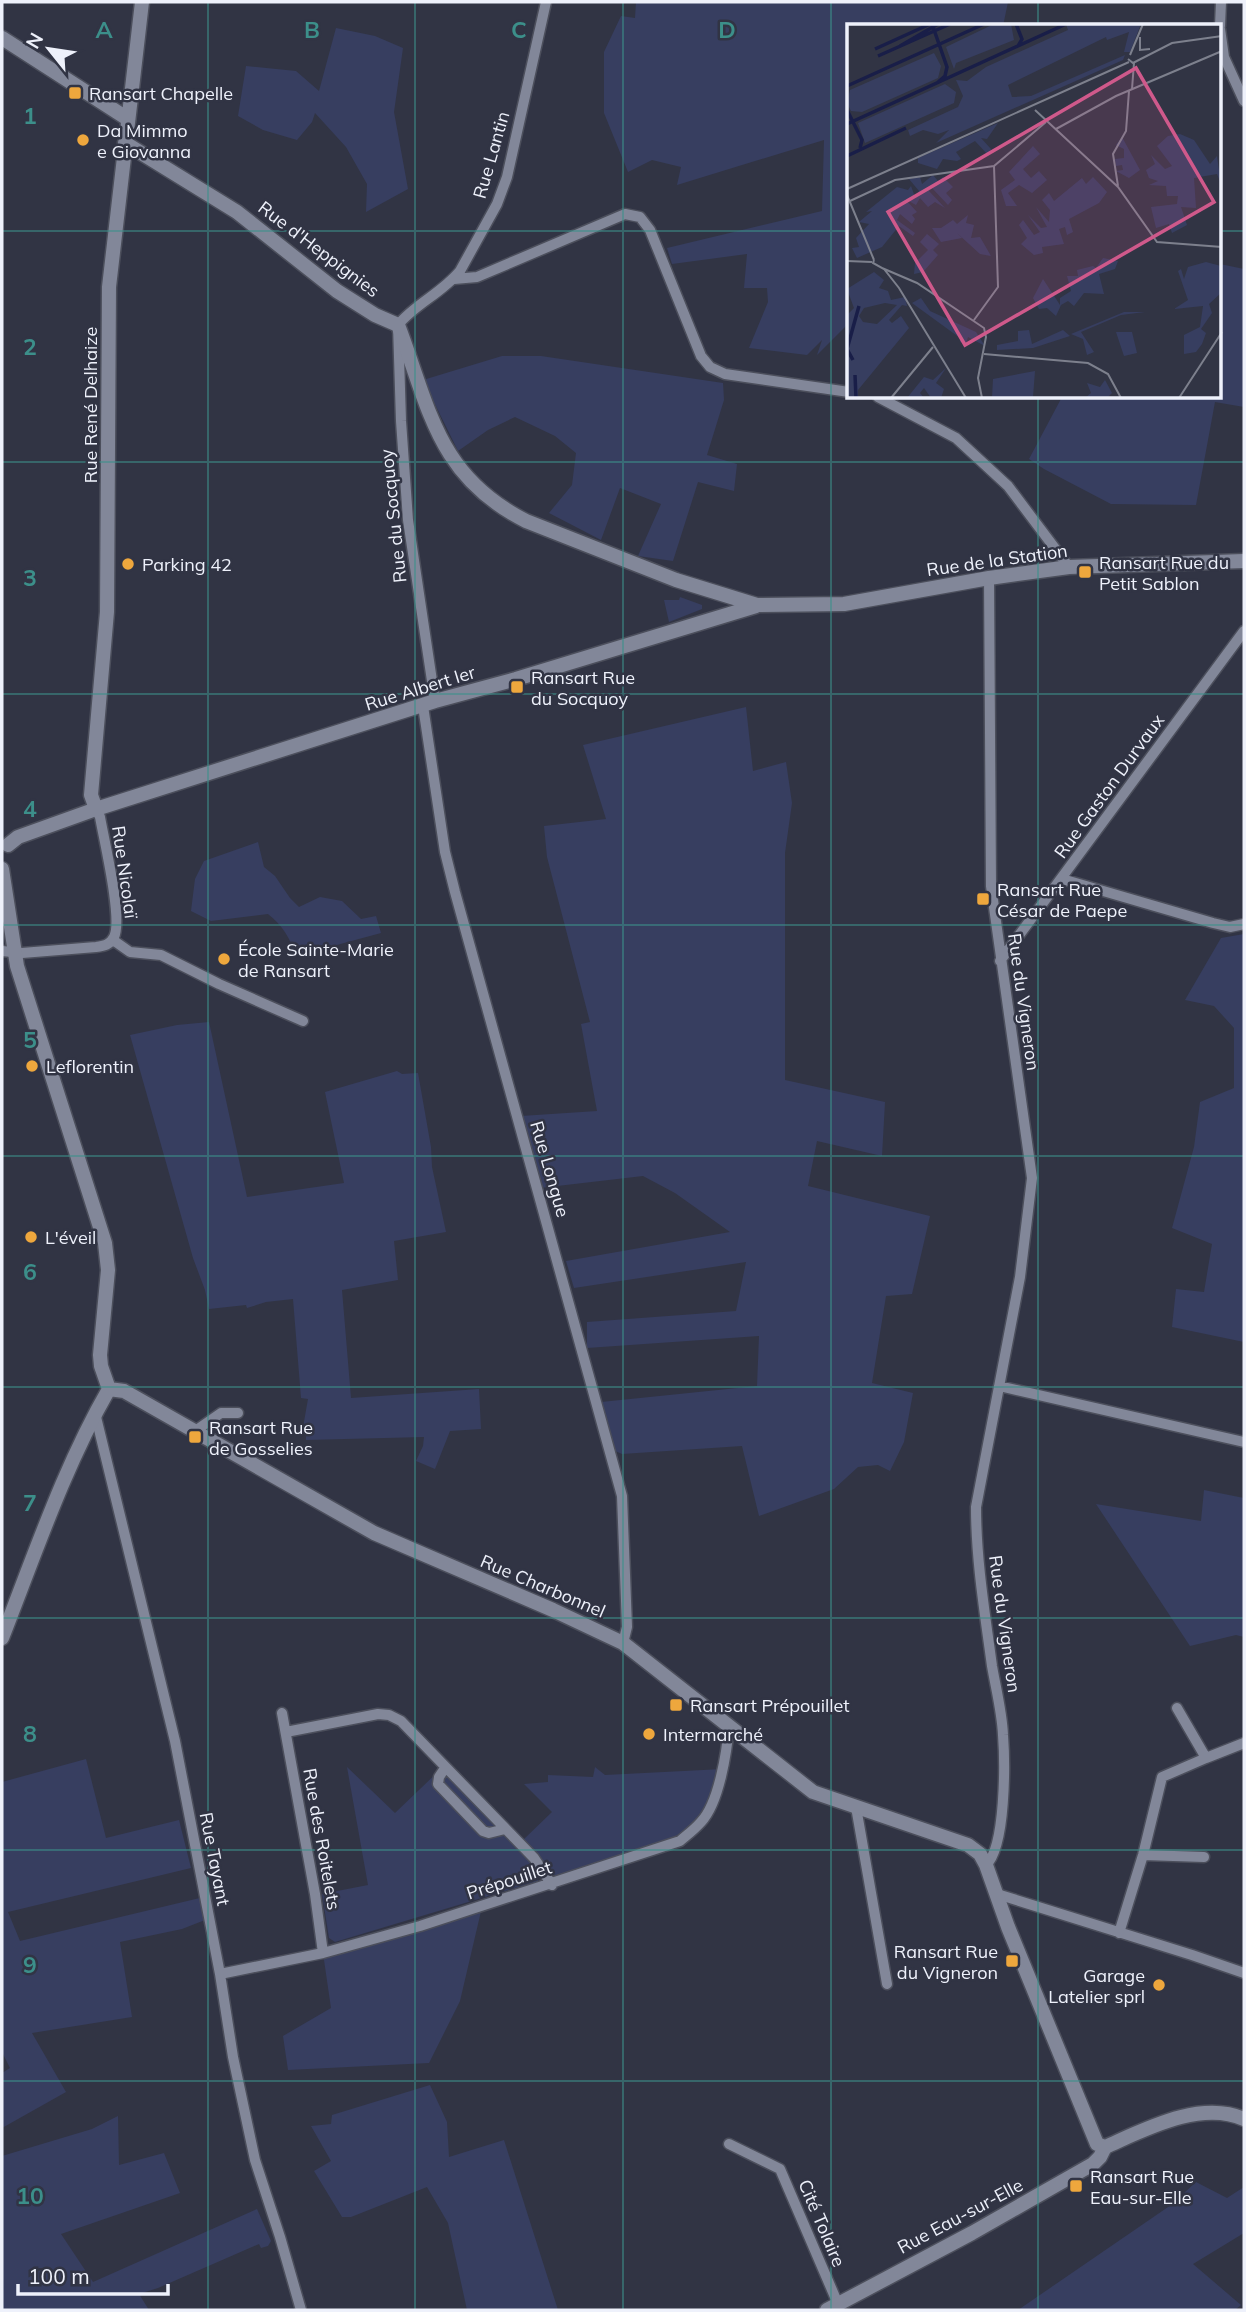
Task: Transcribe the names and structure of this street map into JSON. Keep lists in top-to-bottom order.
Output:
{
  "streets": {
    "street": [
      "Rue Lantin",
      "Rue d'Heppignies",
      "Rue René Delhaize",
      "Rue du Socquoy",
      "Rue de la Station",
      "Rue Albert Ier",
      "Rue Gaston Durvaux",
      "Rue Nicolaï",
      "Rue du Vigneron",
      "Rue Longue",
      "Rue Charbonnel",
      "Rue des Roitelets",
      "Rue Tayant",
      "Prépouillet",
      "Rue Eau-sur-Elle",
      "Cité Tolaire"
    ]
  },
  "crossings": [
    ["Rue Lantin", "Rue d'Heppignies"],
    ["Rue Lantin", "Rue du Socquoy"],
    ["Rue d'Heppignies", "Rue René Delhaize"],
    ["Rue d'Heppignies", "Rue du Socquoy"],
    ["Rue René Delhaize", "Rue Albert Ier"],
    ["Rue René Delhaize", "Rue Nicolaï"],
    ["Rue du Socquoy", "Rue Albert Ier"],
    ["Rue du Socquoy", "Rue Longue"],
    ["Rue de la Station", "Rue Albert Ier"],
    ["Rue de la Station", "Rue du Vigneron"],
    ["Rue Albert Ier", "Rue Nicolaï"],
    ["Rue Albert Ier", "Rue Longue"],
    ["Rue Gaston Durvaux", "Rue du Vigneron"],
    ["Rue du Vigneron", "Rue Charbonnel"],
    ["Rue Longue", "Rue Charbonnel"],
    ["Rue Charbonnel", "Prépouillet"],
    ["Rue des Roitelets", "Prépouillet"],
    ["Rue Tayant", "Prépouillet"],
    ["Rue Eau-sur-Elle", "Cité Tolaire"]
  ],
  "places": {
    "transit": [
      "Ransart Chapelle",
      "Ransart Rue du Petit Sablon",
      "Ransart Rue du Socquoy",
      "Ransart Rue César de Paepe",
      "Ransart Rue de Gosselies",
      "Ransart Prépouillet",
      "Ransart Rue du Vigneron",
      "Ransart Rue Eau-sur-Elle"
    ],
    "other": [
      "Da Mimmo e Giovanna",
      "Parking 42",
      "École Sainte-Marie de Ransart",
      "Leflorentin",
      "L'éveil",
      "Intermarché",
      "Garage Latelier sprl"
    ]
  },
  "scale_bar": "100 m",
  "north": "top left",
  "grid": {
    "columns": [
      "A",
      "B",
      "C",
      "D"
    ],
    "rows": [
      "1",
      "2",
      "3",
      "4",
      "5",
      "6",
      "7",
      "8",
      "9",
      "10"
    ]
  }
}
